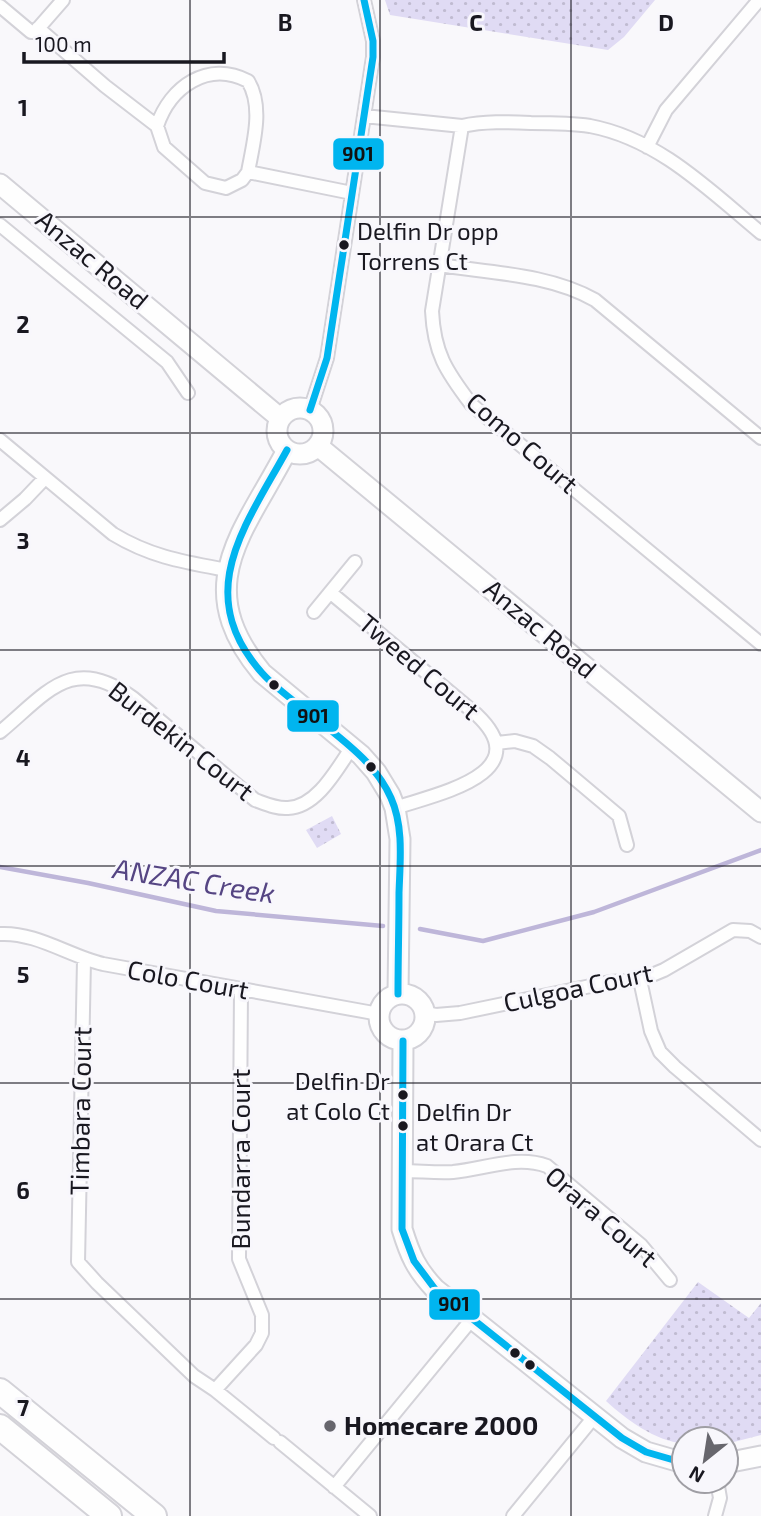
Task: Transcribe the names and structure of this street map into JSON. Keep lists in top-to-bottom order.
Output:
{
  "streets": {
    "street": [
      "Anzac Road",
      "Como Court",
      "Tweed Court",
      "Burdekin Court",
      "Colo Court",
      "Culgoa Court",
      "Timbara Court",
      "Bundarra Court",
      "Orara Court"
    ]
  },
  "crossings": [
    ["Colo Court", "Culgoa Court"],
    ["Colo Court", "Timbara Court"],
    ["Colo Court", "Bundarra Court"],
    ["Timbara Court", "Bundarra Court"]
  ],
  "water": ["ANZAC Creek"],
  "places": [
    "Delfin Dr opp Torrens Ct",
    "Delfin Dr at Colo Ct",
    "Delfin Dr at Orara Ct",
    "Homecare 2000"
  ],
  "lines": ["transit line 901"],
  "scale_bar": "100 m",
  "north": "bottom left",
  "grid": {
    "columns": ["B", "C", "D"],
    "rows": [
      "1",
      "2",
      "3",
      "4",
      "5",
      "6",
      "7"
    ]
  }
}
